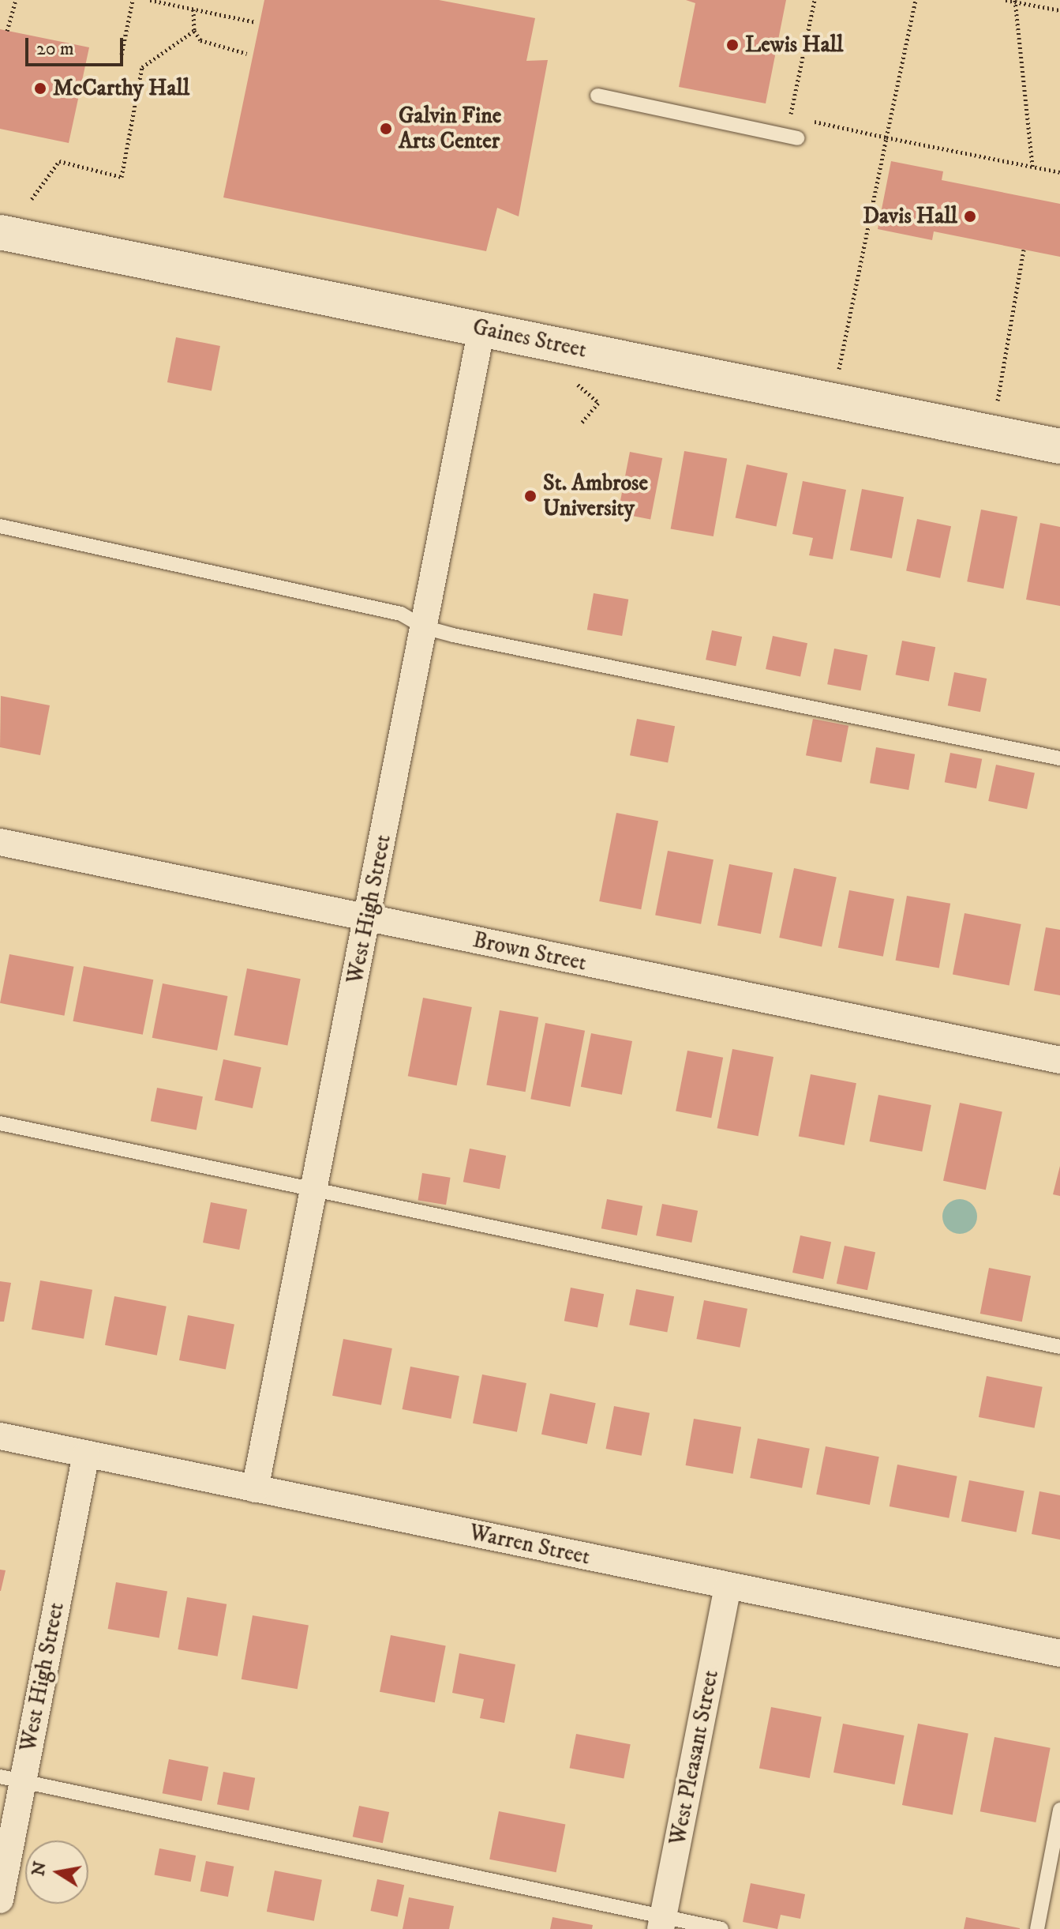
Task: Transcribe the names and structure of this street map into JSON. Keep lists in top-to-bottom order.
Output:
{
  "streets": {
    "street": [
      "Gaines Street",
      "West High Street",
      "Brown Street",
      "Warren Street",
      "West Pleasant Street"
    ]
  },
  "crossings": [
    ["Gaines Street", "West High Street"],
    ["West High Street", "Brown Street"],
    ["West High Street", "Warren Street"],
    ["Warren Street", "West Pleasant Street"]
  ],
  "places": [
    "Lewis Hall",
    "McCarthy Hall",
    "Galvin Fine Arts Center",
    "Davis Hall",
    "St. Ambrose University"
  ],
  "scale_bar": "20 m",
  "north": "left"
}
